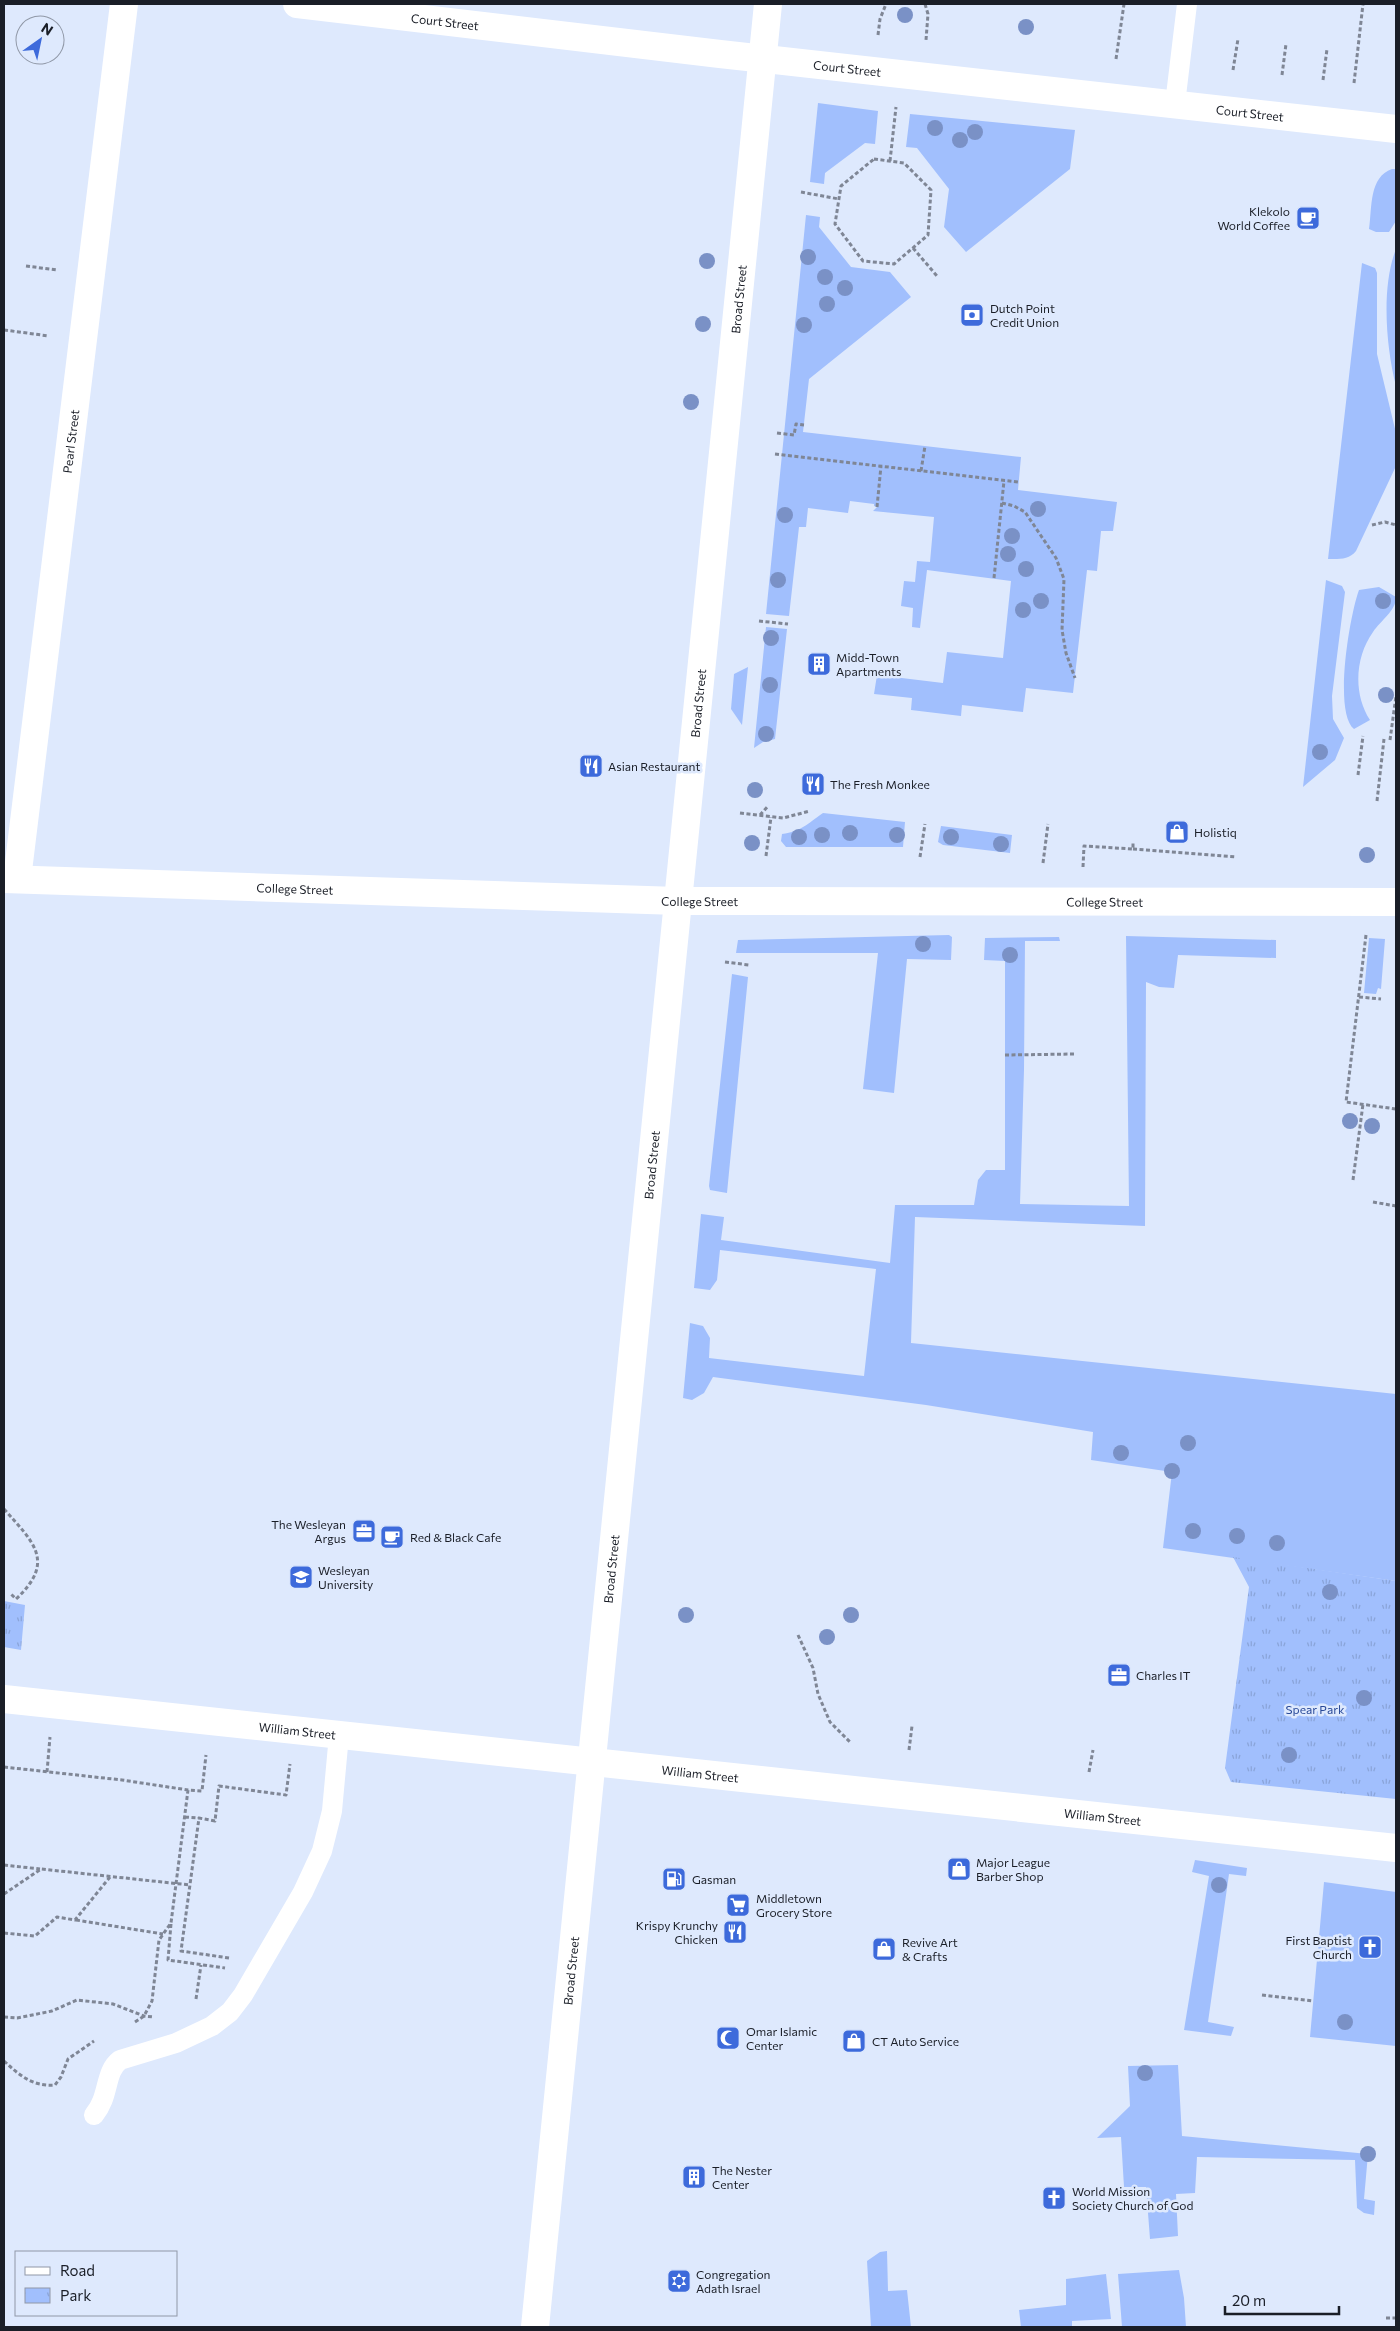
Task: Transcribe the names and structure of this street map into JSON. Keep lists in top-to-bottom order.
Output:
{
  "streets": {
    "street": [
      "Court Street",
      "Broad Street",
      "Pearl Street",
      "College Street",
      "William Street"
    ]
  },
  "crossings": [
    ["Court Street", "Broad Street"],
    ["Broad Street", "College Street"],
    ["Broad Street", "William Street"],
    ["Pearl Street", "College Street"]
  ],
  "parks": ["Spear Park"],
  "places": {
    "cafe": ["Klekolo World Coffee", "Red & Black Cafe"],
    "bank": ["Dutch Point Credit Union"],
    "building": ["Midd-Town Apartments", "The Nester Center"],
    "restaurant": ["Asian Restaurant", "The Fresh Monkee", "Krispy Krunchy Chicken"],
    "shop": [
      "Holistiq",
      "Major League Barber Shop",
      "Revive Art & Crafts",
      "CT Auto Service"
    ],
    "office": ["The Wesleyan Argus", "Charles IT"],
    "school or university": ["Wesleyan University"],
    "fuel station": ["Gasman"],
    "supermarket": ["Middletown Grocery Store"],
    "church": ["First Baptist Church", "World Mission Society Church of God"],
    "mosque": ["Omar Islamic Center"],
    "synagogue": ["Congregation Adath Israel"]
  },
  "legend": ["Road", "Park"],
  "scale_bar": "20 m",
  "north": "top right"
}
